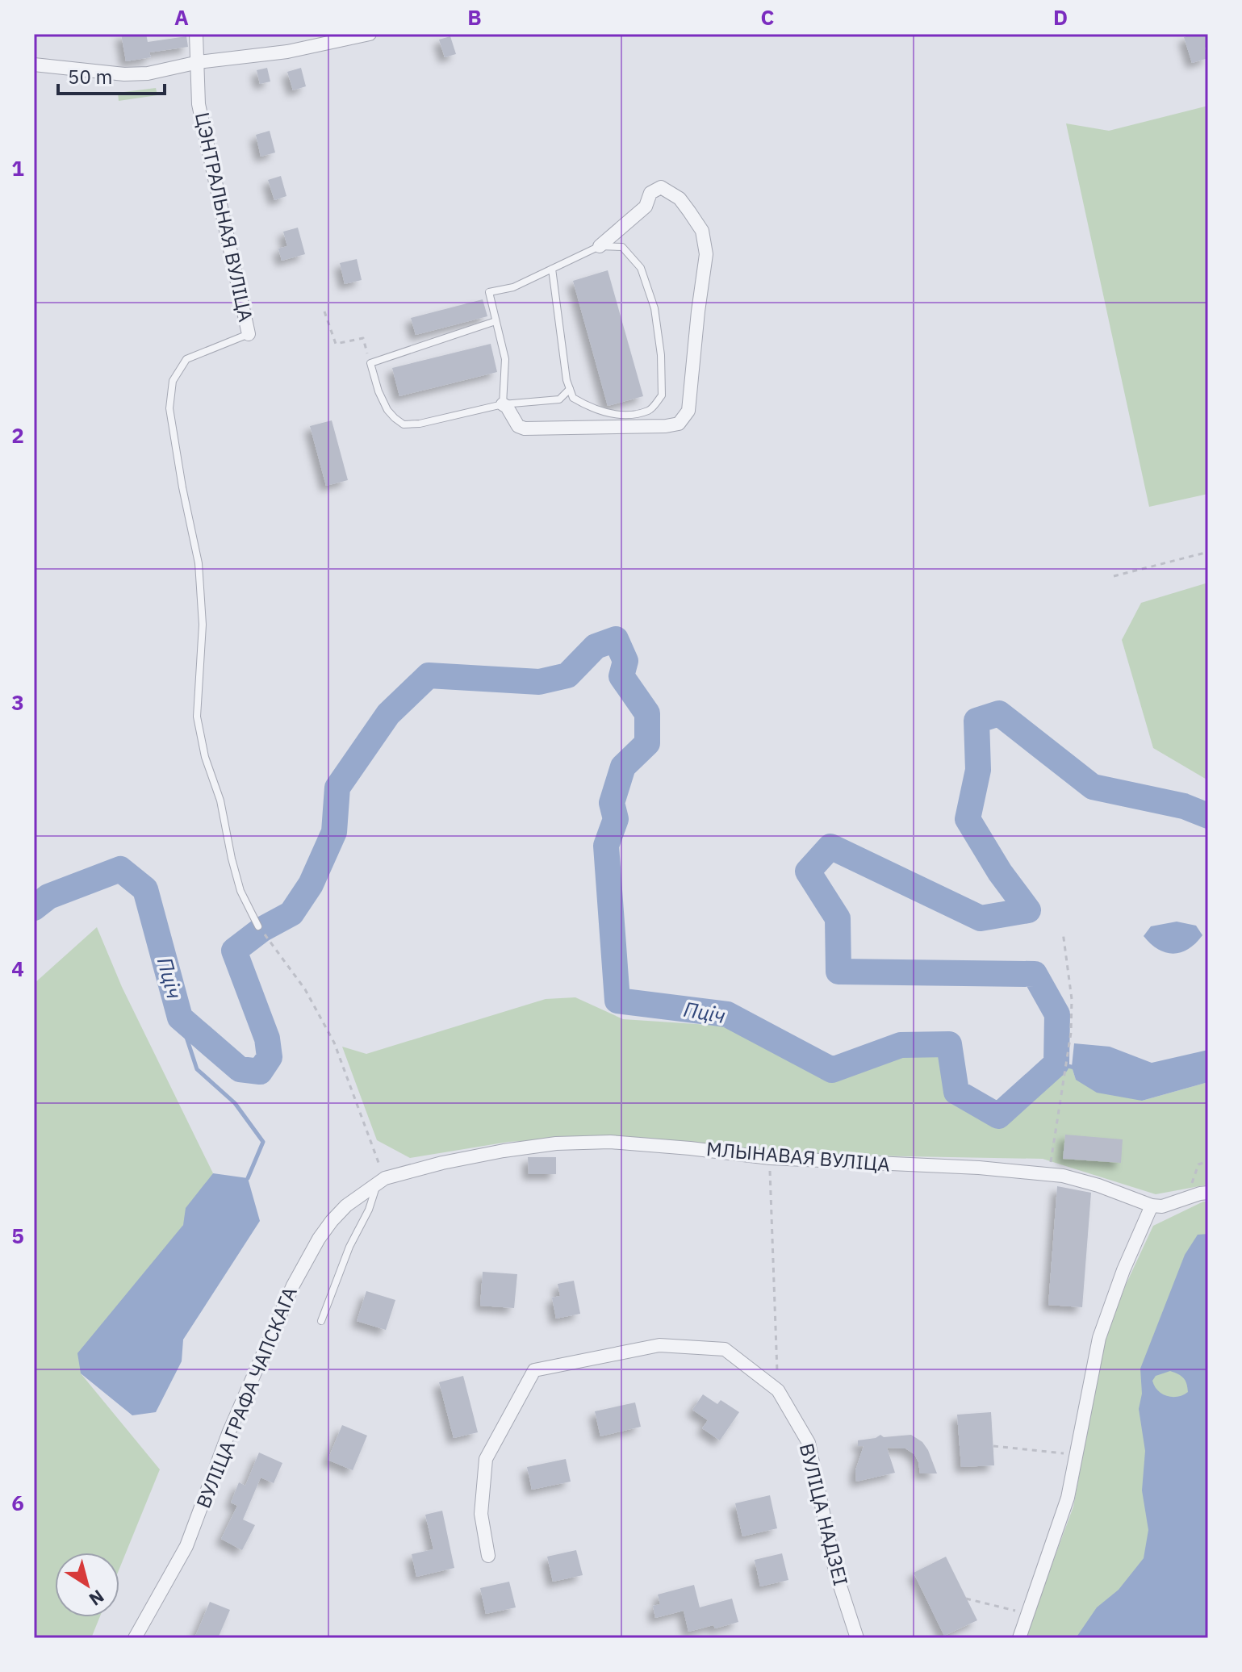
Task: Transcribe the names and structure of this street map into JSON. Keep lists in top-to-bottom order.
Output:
{
  "streets": {
    "street": [
      "ЦЭНТРАЛЬНАЯ ВУЛІЦА",
      "МЛЫНАВАЯ ВУЛІЦА",
      "ВУЛІЦА ГРАФА ЧАПСКАГА",
      "ВУЛІЦА НАДЗЕІ"
    ]
  },
  "crossings": [
    ["МЛЫНАВАЯ ВУЛІЦА", "ВУЛІЦА ГРАФА ЧАПСКАГА"]
  ],
  "water": ["Пціч"],
  "scale_bar": "50 m",
  "north": "bottom right",
  "grid": {
    "columns": [
      "A",
      "B",
      "C",
      "D"
    ],
    "rows": [
      "1",
      "2",
      "3",
      "4",
      "5",
      "6"
    ]
  }
}
